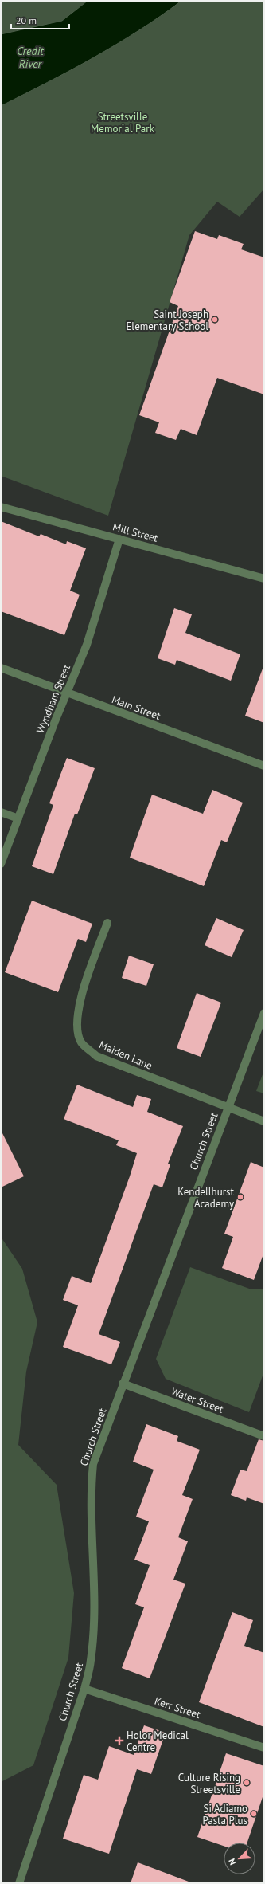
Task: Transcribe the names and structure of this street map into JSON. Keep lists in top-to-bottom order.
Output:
{
  "streets": {
    "street": [
      "Mill Street",
      "Wyndham Street",
      "Main Street",
      "Maiden Lane",
      "Church Street",
      "Water Street",
      "Kerr Street"
    ]
  },
  "crossings": [
    ["Mill Street", "Wyndham Street"],
    ["Wyndham Street", "Main Street"],
    ["Maiden Lane", "Church Street"],
    ["Church Street", "Water Street"],
    ["Church Street", "Kerr Street"]
  ],
  "water": ["Credit River"],
  "parks": ["Streetsville Memorial Park"],
  "places": {
    "other": [
      "Saint Joseph Elementary School",
      "Kendellhurst Academy",
      "Culture Rising Streetsville",
      "Si Adiamo Pasta Plus"
    ],
    "health": ["Holor Medical Centre"]
  },
  "scale_bar": "20 m",
  "north": "bottom left"
}
